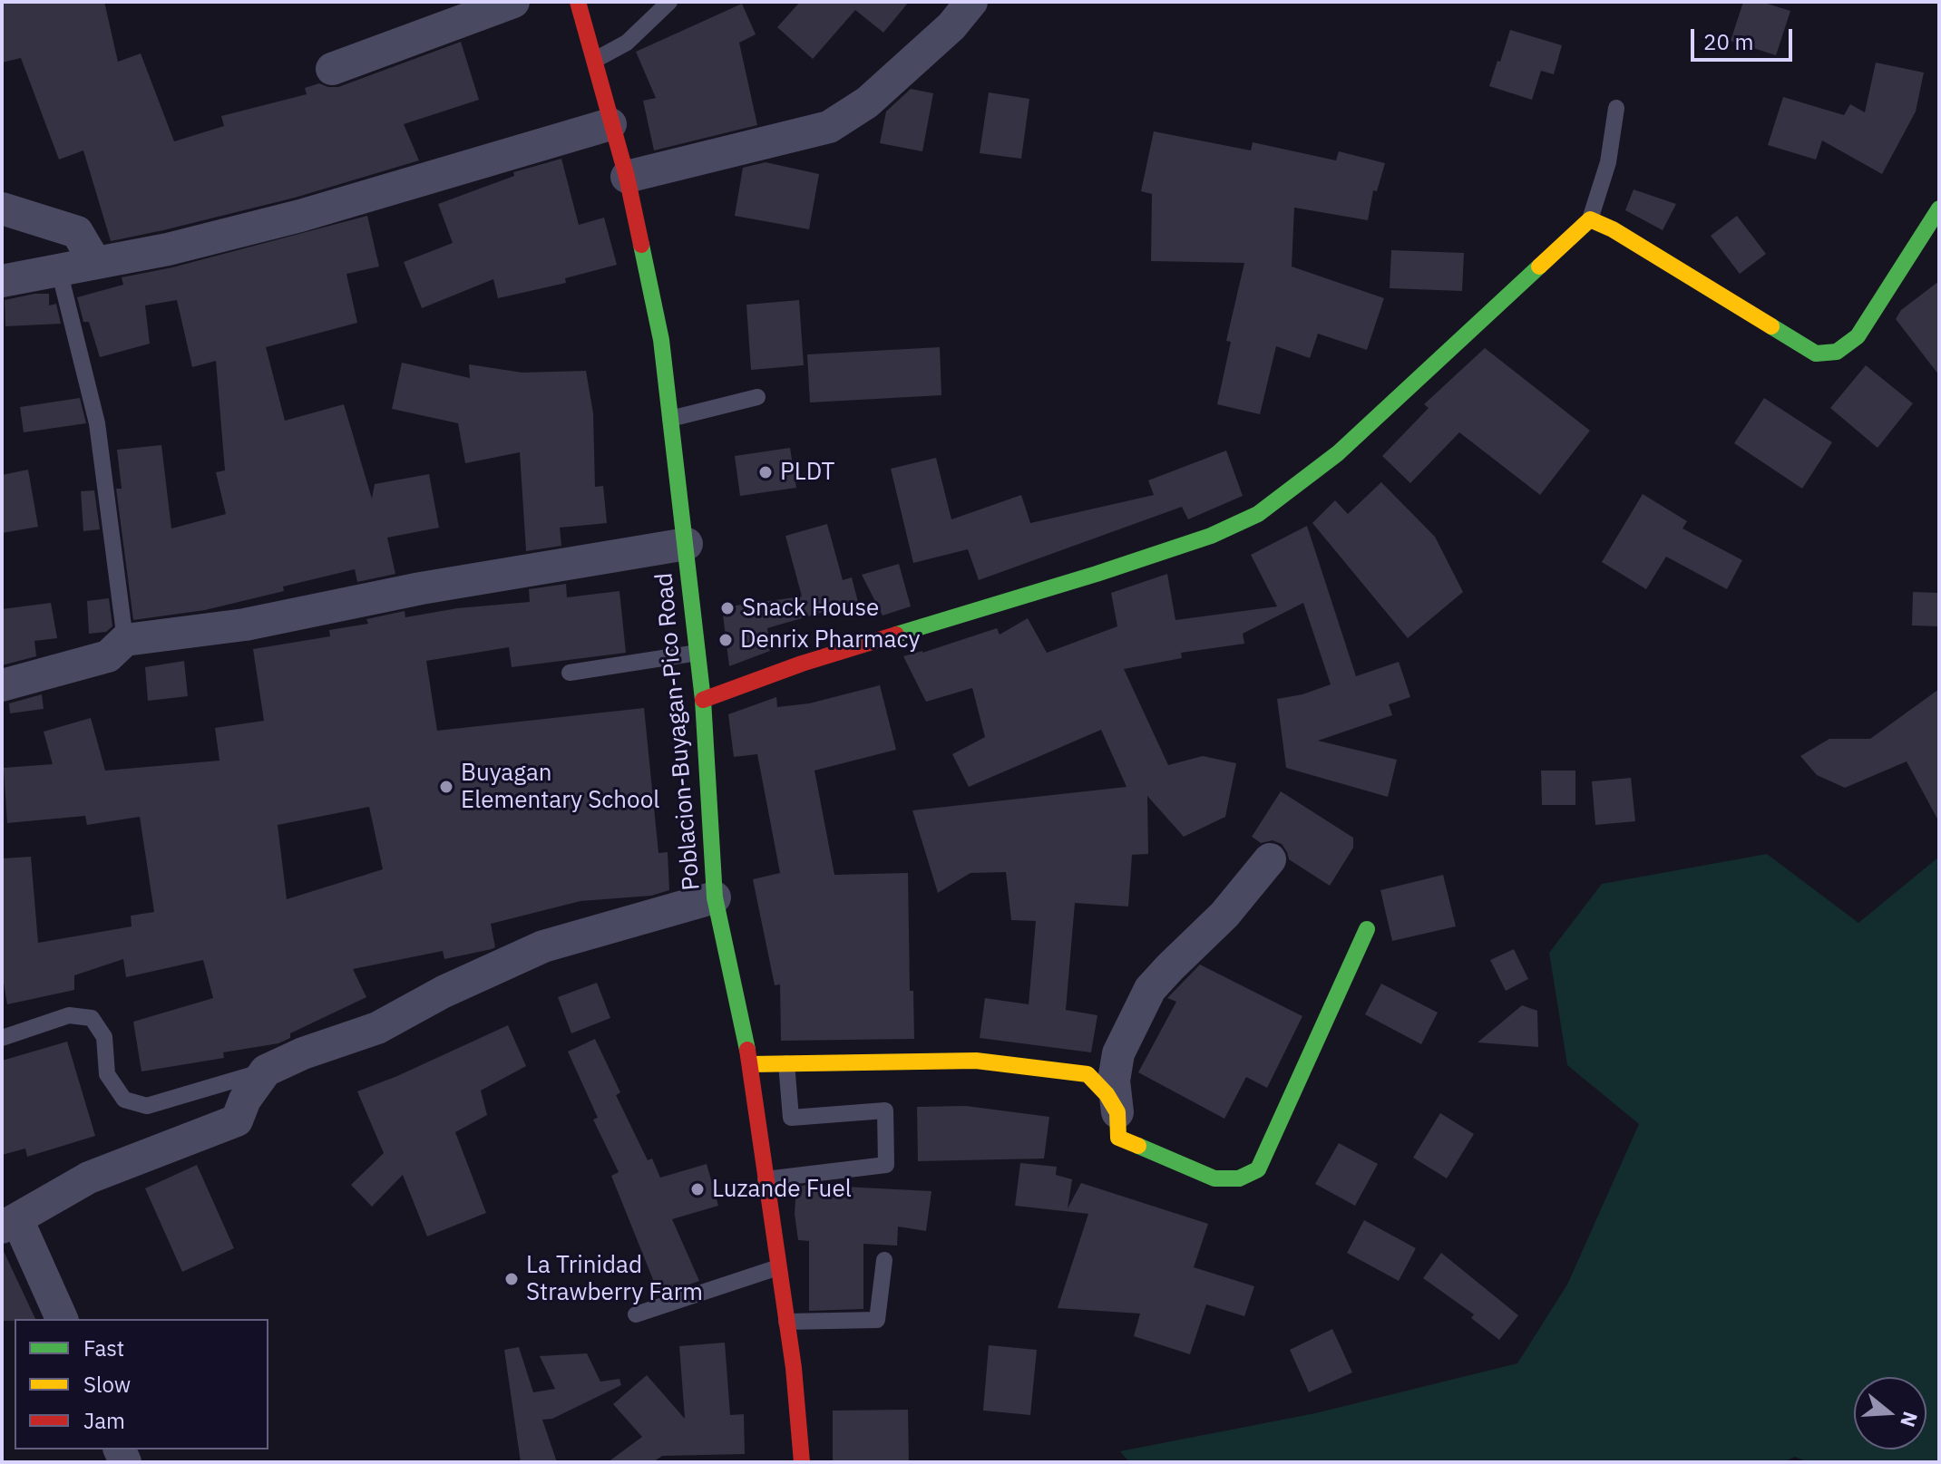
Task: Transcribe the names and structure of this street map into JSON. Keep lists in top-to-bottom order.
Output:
{
  "streets": {
    "street": ["Poblacion-Buyagan-Pico Road"]
  },
  "places": [
    "PLDT",
    "Snack House",
    "Denrix Pharmacy",
    "Buyagan Elementary School",
    "Luzande Fuel",
    "La Trinidad Strawberry Farm"
  ],
  "legend": ["Fast", "Slow", "Jam"],
  "scale_bar": "20 m",
  "north": "right"
}
